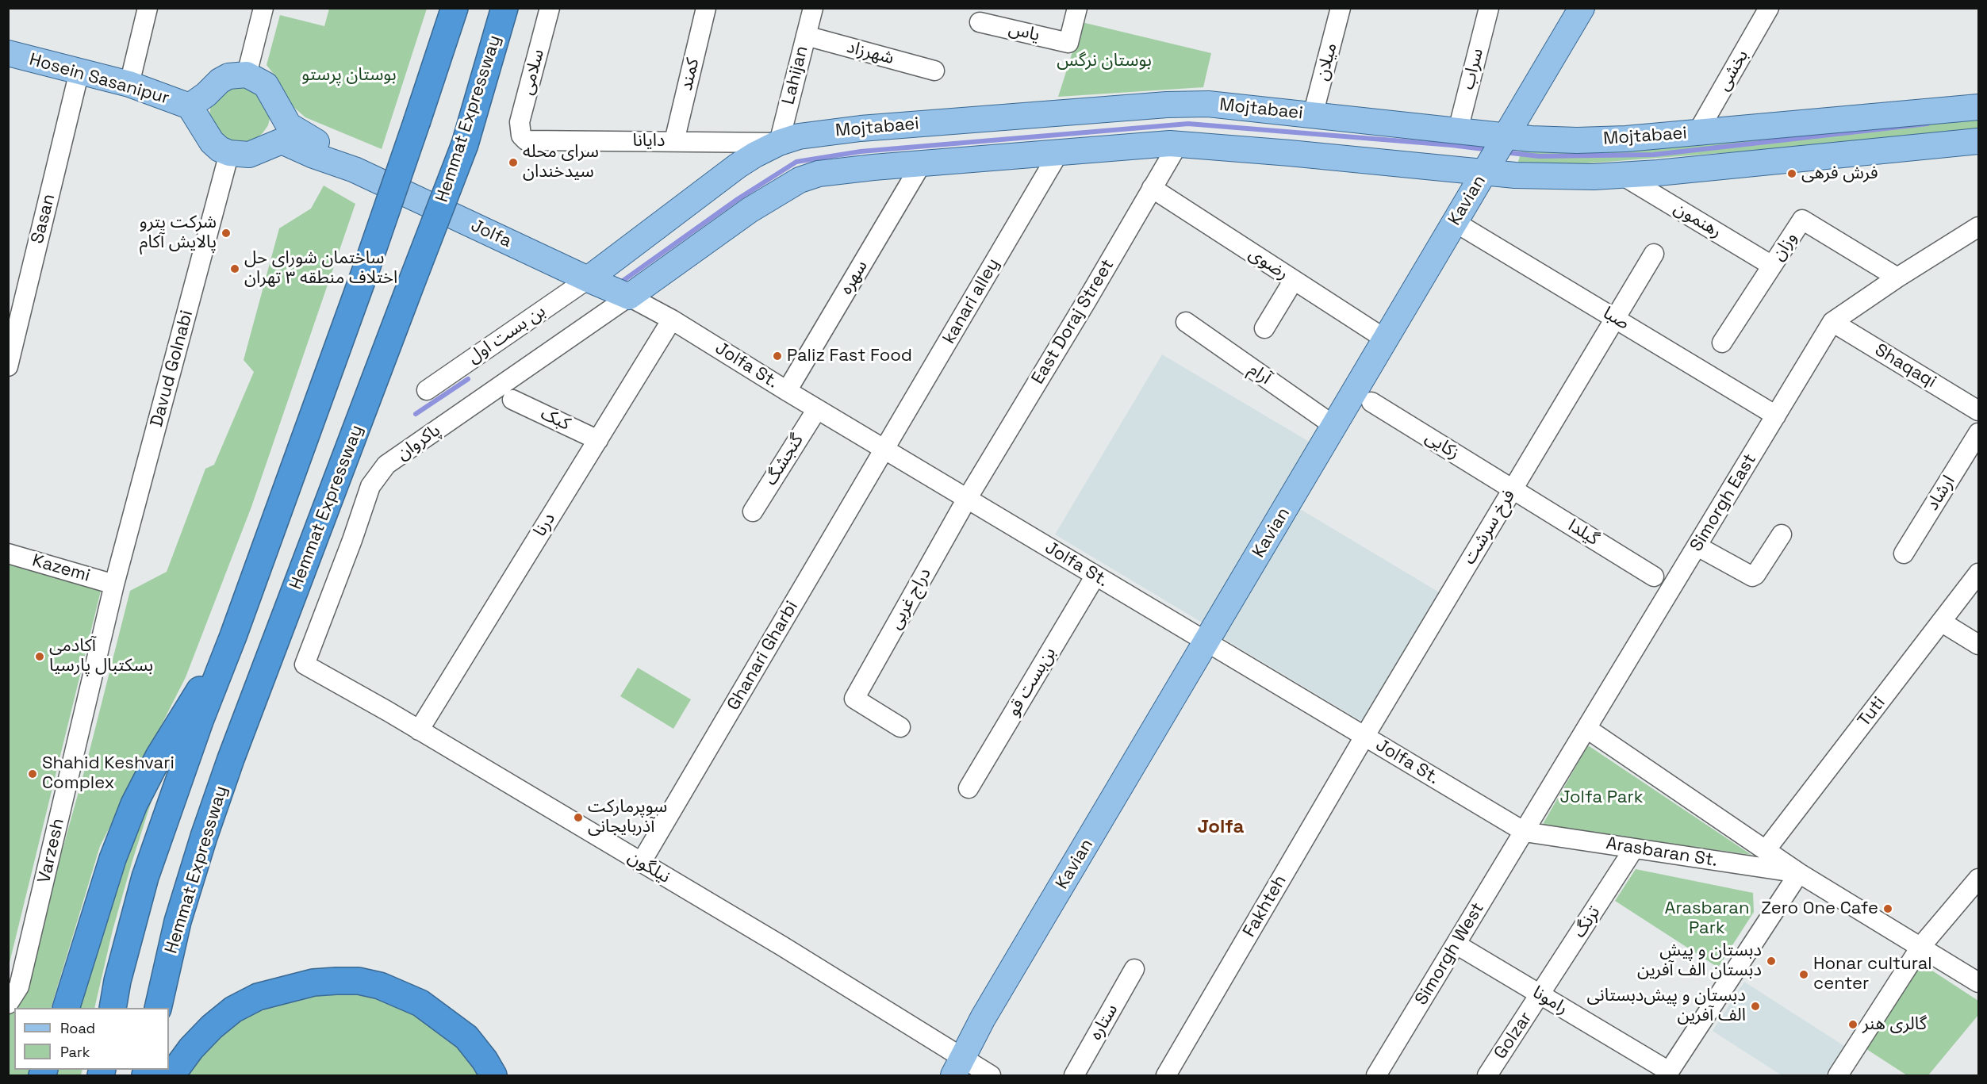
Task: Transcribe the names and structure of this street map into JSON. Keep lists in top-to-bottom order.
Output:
{
  "streets": {
    "highway": ["Hemmat Expressway"],
    "main road": [
      "Hosein Sasanipur",
      "Mojtabaei",
      "Kavian",
      "Jolfa"
    ],
    "street": [
      "یاس",
      "شهرزاد",
      "میلان",
      "سراب",
      "بخشی",
      "سلامی",
      "کمند",
      "Lahijan",
      "دایانا",
      "Sasan",
      "رهنمون",
      "وزان",
      "رضوی",
      "سهره",
      "kanari alley",
      "صبا",
      "East Doraj Street",
      "بن بست اول",
      "Jolfa St.",
      "Shaqaqi",
      "Davud Golnabi",
      "آرام",
      "کبک",
      "پاکروان",
      "زکایی",
      "گنجشگ",
      "ارشاد",
      "Simorgh East",
      "درنا",
      "فرخ سرشت",
      "گیلدا",
      "Kazemi",
      "دراج غربی",
      "Ghanari Gharbi",
      "بن‌بست قو",
      "Tuti",
      "Varzesh",
      "Arasbaran St.",
      "نیلگون",
      "Fakhteh",
      "ترنگ",
      "Simorgh West",
      "رامونا",
      "ستاره",
      "Golzar"
    ]
  },
  "crossings": [
    ["شهرزاد", "Lahijan"],
    ["میلان", "Mojtabaei"],
    ["سراب", "Mojtabaei"],
    ["بخشی", "Mojtabaei"],
    ["سلامی", "دایانا"],
    ["کمند", "دایانا"],
    ["Lahijan", "Mojtabaei"],
    ["Lahijan", "دایانا"],
    ["Hosein Sasanipur", "Sasan"],
    ["Mojtabaei", "دایانا"],
    ["Mojtabaei", "Kavian"],
    ["Mojtabaei", "رهنمون"],
    ["Mojtabaei", "Jolfa"],
    ["Mojtabaei", "سهره"],
    ["Mojtabaei", "kanari alley"],
    ["Mojtabaei", "East Doraj Street"],
    ["Mojtabaei", "بن بست اول"],
    ["Mojtabaei", "Jolfa St."],
    ["Mojtabaei", "پاکروان"],
    ["Kavian", "رضوی"],
    ["Kavian", "صبا"],
    ["Kavian", "Jolfa St."],
    ["Kavian", "آرام"],
    ["Kavian", "نیلگون"],
    ["رهنمون", "وزان"],
    ["Jolfa", "بن بست اول"],
    ["Jolfa", "Jolfa St."],
    ["Jolfa", "پاکروان"],
    ["وزان", "Simorgh East"],
    ["رضوی", "East Doraj Street"],
    ["سهره", "Jolfa St."],
    ["kanari alley", "Jolfa St."],
    ["kanari alley", "Ghanari Gharbi"],
    ["صبا", "Simorgh East"],
    ["صبا", "فرخ سرشت"],
    ["East Doraj Street", "Jolfa St."],
    ["East Doraj Street", "دراج غربی"],
    ["Jolfa St.", "پاکروان"],
    ["Jolfa St.", "گنجشگ"],
    ["Jolfa St.", "Simorgh East"],
    ["Jolfa St.", "درنا"],
    ["Jolfa St.", "فرخ سرشت"],
    ["Jolfa St.", "دراج غربی"],
    ["Jolfa St.", "Ghanari Gharbi"],
    ["Jolfa St.", "بن‌بست قو"],
    ["Jolfa St.", "Arasbaran St."],
    ["Jolfa St.", "Fakhteh"],
    ["Jolfa St.", "Simorgh West"],
    ["Shaqaqi", "Simorgh East"],
    ["Davud Golnabi", "Kazemi"],
    ["Davud Golnabi", "Varzesh"],
    ["کبک", "درنا"],
    ["پاکروان", "نیلگون"],
    ["زکایی", "فرخ سرشت"],
    ["زکایی", "گیلدا"],
    ["Simorgh East", "Arasbaran St."],
    ["Simorgh East", "Simorgh West"],
    ["درنا", "نیلگون"],
    ["فرخ سرشت", "گیلدا"],
    ["فرخ سرشت", "Fakhteh"],
    ["Kazemi", "Varzesh"],
    ["Ghanari Gharbi", "نیلگون"],
    ["Tuti", "Arasbaran St."],
    ["Arasbaran St.", "ترنگ"],
    ["Arasbaran St.", "Simorgh West"],
    ["ترنگ", "رامونا"],
    ["ترنگ", "Golzar"],
    ["Simorgh West", "رامونا"],
    ["رامونا", "Golzar"]
  ],
  "districts": ["Jolfa"],
  "parks": [
    "بوستان نرگس",
    "بوستان پرستو",
    "Jolfa Park",
    "Arasbaran Park"
  ],
  "places": [
    "سرای محله سیدخندان",
    "فرش فرهی",
    "شرکت پترو پالایش آکام",
    "ساختمان شورای حل اختلاف منطقه ۳ تهران",
    "Paliz Fast Food",
    "آکادمی بسکتبال پارسیا",
    "Shahid Keshvari Complex",
    "سوپرمارکت آذربایجانی",
    "Zero One Cafe",
    "دبستان و پیش دبستان الف آفرین",
    "Honar cultural center",
    "دبستان و پیش‌دبستانی الف آفرین",
    "گالری هنر"
  ],
  "legend": ["Road", "Park"]
}
